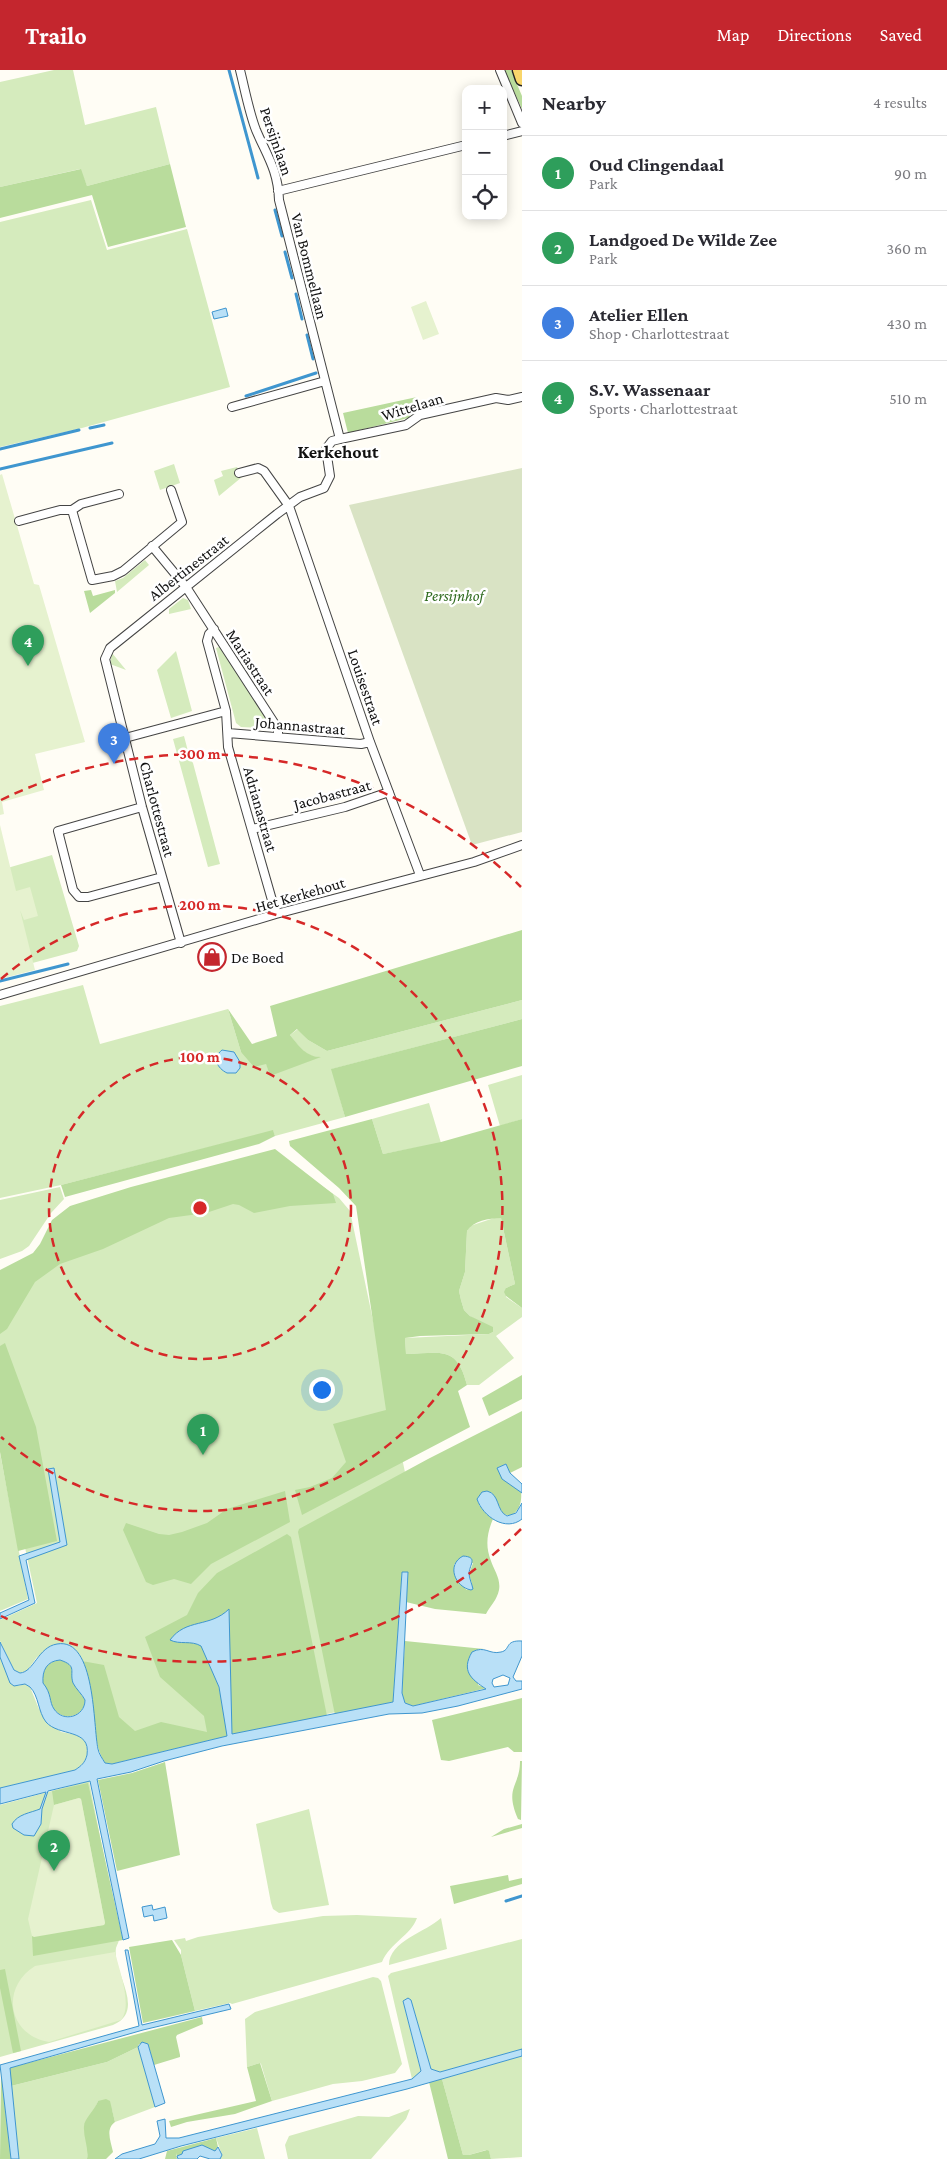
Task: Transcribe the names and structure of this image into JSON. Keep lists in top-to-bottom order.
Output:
{
  "streets": {
    "street": [
      "Persijnlaan",
      "Van Bommellaan",
      "Wittelaan",
      "Albertinestraat",
      "Mariastraat",
      "Louisestraat",
      "Johannastraat",
      "Jacobastraat",
      "Charlottestraat",
      "Adrianastraat",
      "Het Kerkehout"
    ]
  },
  "crossings": [
    ["Persijnlaan", "Van Bommellaan"],
    ["Van Bommellaan", "Wittelaan"],
    ["Albertinestraat", "Mariastraat"],
    ["Albertinestraat", "Louisestraat"],
    ["Albertinestraat", "Charlottestraat"],
    ["Mariastraat", "Johannastraat"],
    ["Mariastraat", "Adrianastraat"],
    ["Louisestraat", "Johannastraat"],
    ["Louisestraat", "Jacobastraat"],
    ["Louisestraat", "Het Kerkehout"],
    ["Johannastraat", "Adrianastraat"],
    ["Jacobastraat", "Adrianastraat"],
    ["Charlottestraat", "Het Kerkehout"],
    ["Adrianastraat", "Het Kerkehout"]
  ],
  "districts": ["Kerkehout"],
  "parks": ["Persijnhof"],
  "places": {
    "shop": ["De Boed"]
  },
  "page": {
    "header": "Trailo",
    "nav": ["Map", "Directions", "Saved"],
    "heading": ["Nearby", "4 results"],
    "map_buttons": ["+", "−"],
    "list": [
      {
        "mark": "1",
        "name": "Oud Clingendaal",
        "note": "Park",
        "value": "90 m"
      },
      {
        "mark": "2",
        "name": "Landgoed De Wilde Zee",
        "note": "Park",
        "value": "360 m"
      },
      {
        "mark": "3",
        "name": "Atelier Ellen",
        "note": "Shop · Charlottestraat",
        "value": "430 m"
      },
      {
        "mark": "4",
        "name": "S.V. Wassenaar",
        "note": "Sports · Charlottestraat",
        "value": "510 m"
      }
    ],
    "pins": [
      "4",
      "3",
      "1",
      "2"
    ]
  },
  "rings": ["300 m", "200 m", "100 m"]
}
